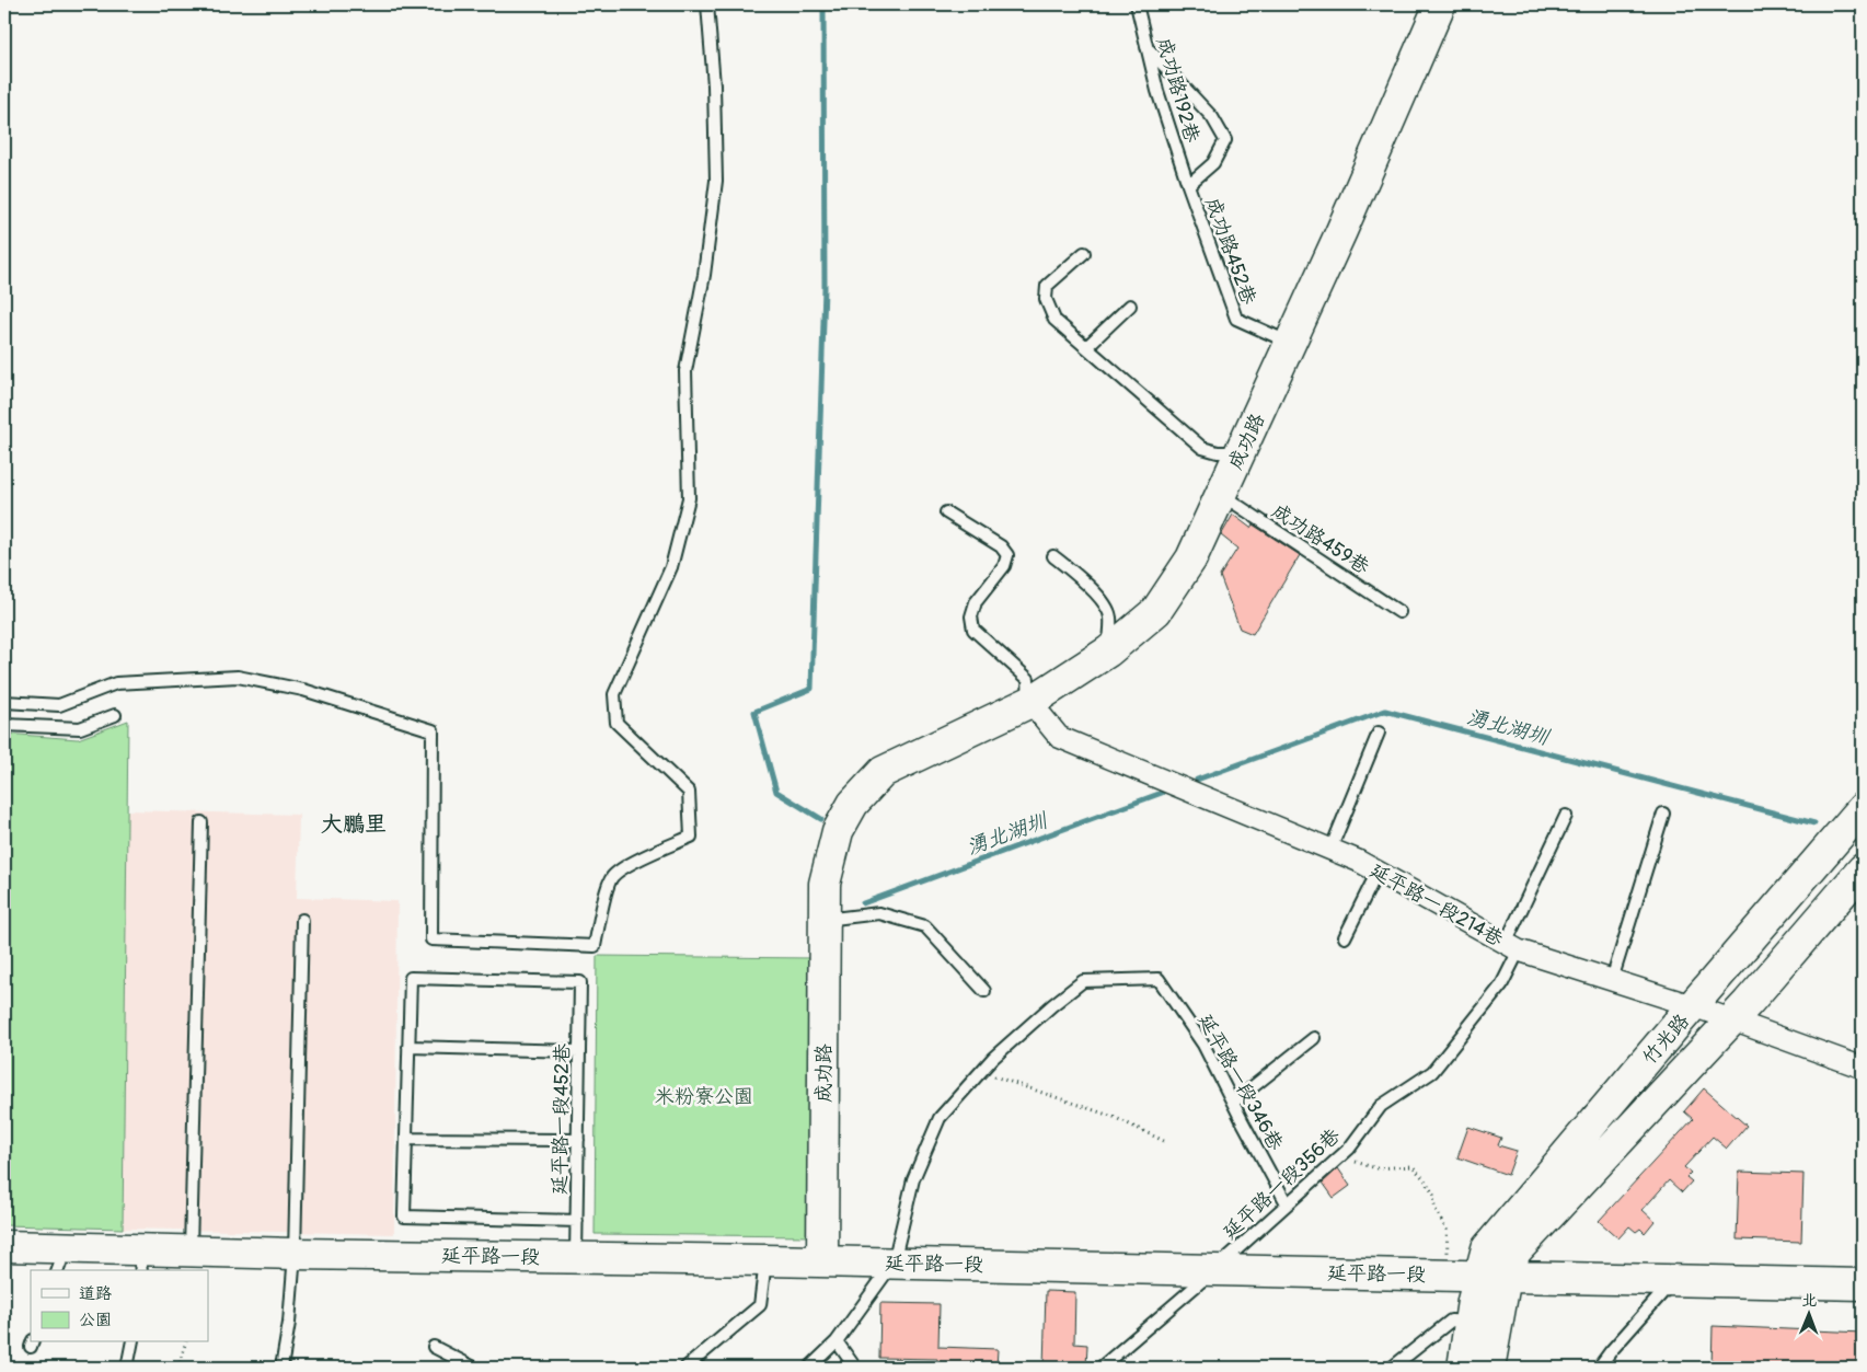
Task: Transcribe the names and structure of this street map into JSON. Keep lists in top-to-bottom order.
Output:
{
  "streets": {
    "street": [
      "成功路",
      "延平路一段214巷",
      "竹光路",
      "延平路一段"
    ],
    "lane": [
      "成功路192巷",
      "成功路452巷",
      "成功路459巷",
      "延平路一段346巷",
      "延平路一段452巷",
      "延平路一段356巷"
    ]
  },
  "crossings": [
    ["成功路192巷", "成功路452巷"],
    ["成功路452巷", "成功路"],
    ["成功路", "成功路459巷"],
    ["成功路", "延平路一段214巷"],
    ["成功路", "延平路一段"],
    ["延平路一段214巷", "竹光路"],
    ["延平路一段214巷", "延平路一段356巷"],
    ["竹光路", "延平路一段"],
    ["延平路一段346巷", "延平路一段356巷"],
    ["延平路一段346巷", "延平路一段"],
    ["延平路一段452巷", "延平路一段"],
    ["延平路一段356巷", "延平路一段"]
  ],
  "districts": ["大鵬里"],
  "water": ["湧北湖圳"],
  "parks": ["米粉寮公園"],
  "legend": ["道路", "公園"],
  "north": "top"
}
